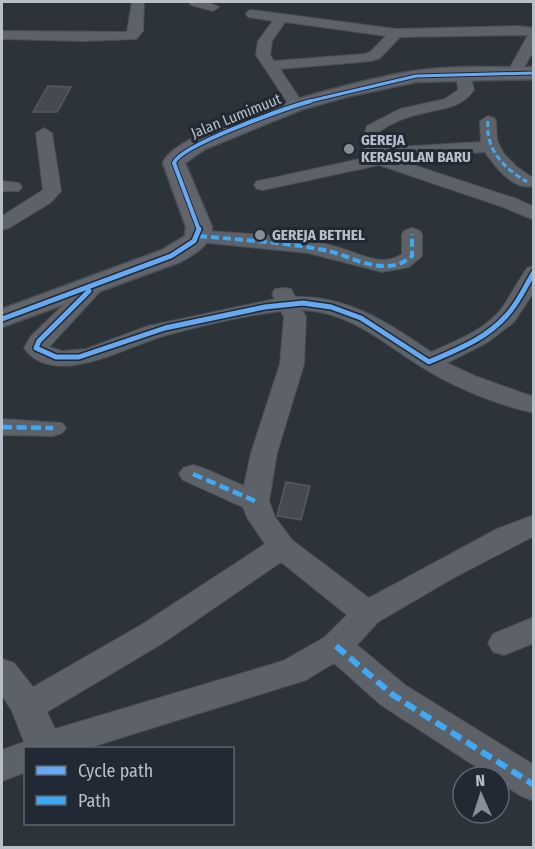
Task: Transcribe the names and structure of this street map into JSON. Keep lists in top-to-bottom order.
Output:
{
  "streets": {
    "street": ["Jalan Lumimuut"]
  },
  "places": ["GEREJA KERASULAN BARU", "GEREJA BETHEL"],
  "legend": ["Cycle path", "Path"],
  "north": "top"
}
